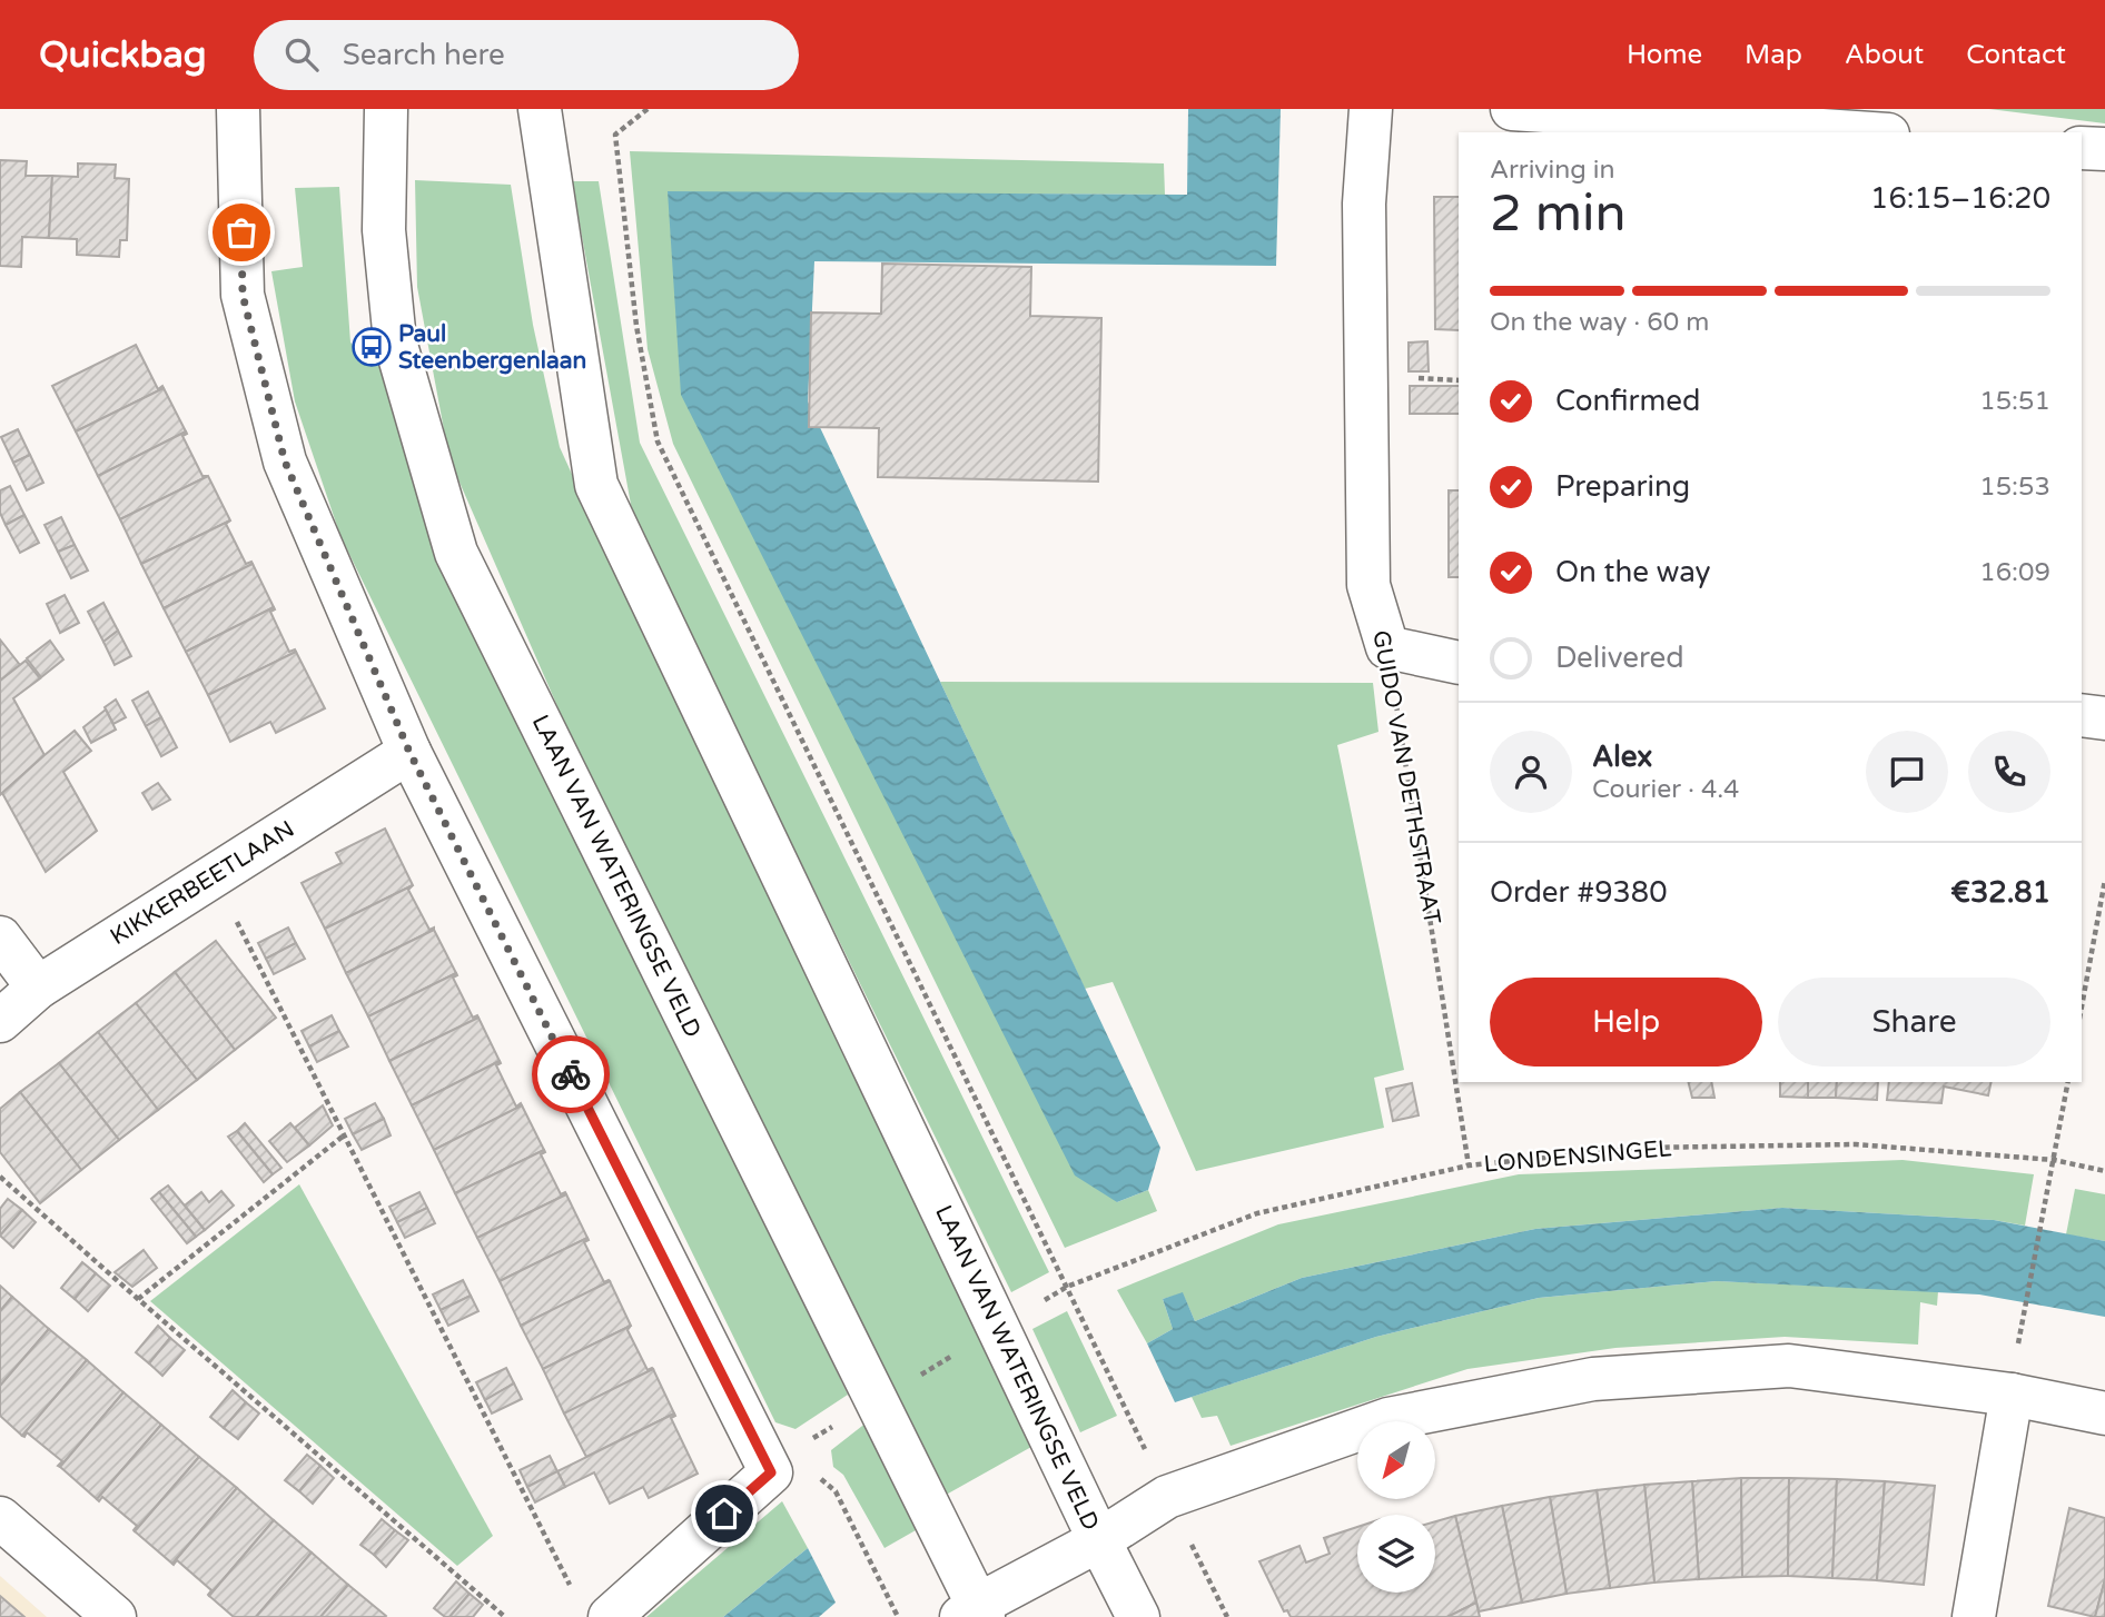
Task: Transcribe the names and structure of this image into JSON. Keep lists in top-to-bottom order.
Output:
{
  "streets": {
    "street": ["GUIDO VAN DETHSTRAAT", "LAAN VAN WATERINGSE VELD", "KIKKERBEETLAAN"],
    "path": ["LONDENSINGEL"]
  },
  "crossings": [
    ["GUIDO VAN DETHSTRAAT", "LONDENSINGEL"]
  ],
  "places": {
    "bus stop": ["Paul Steenbergenlaan"]
  },
  "north": "bottom left",
  "page": {
    "header": "Quickbag",
    "search": "Search here",
    "nav": [
      "Home",
      "Map",
      "About",
      "Contact"
    ],
    "heading": ["2 min", "Arriving in", "16:15–16:20"],
    "panel": [
      "Alex",
      "Courier · 4.4",
      "Order #9380",
      "€32.81"
    ],
    "bar": "On the way · 60 m",
    "list": [
      ["Confirmed", "15:51"],
      ["Preparing", "15:53"],
      ["On the way", "16:09"],
      "Delivered"
    ],
    "buttons": ["Help", "Share"]
  }
}
